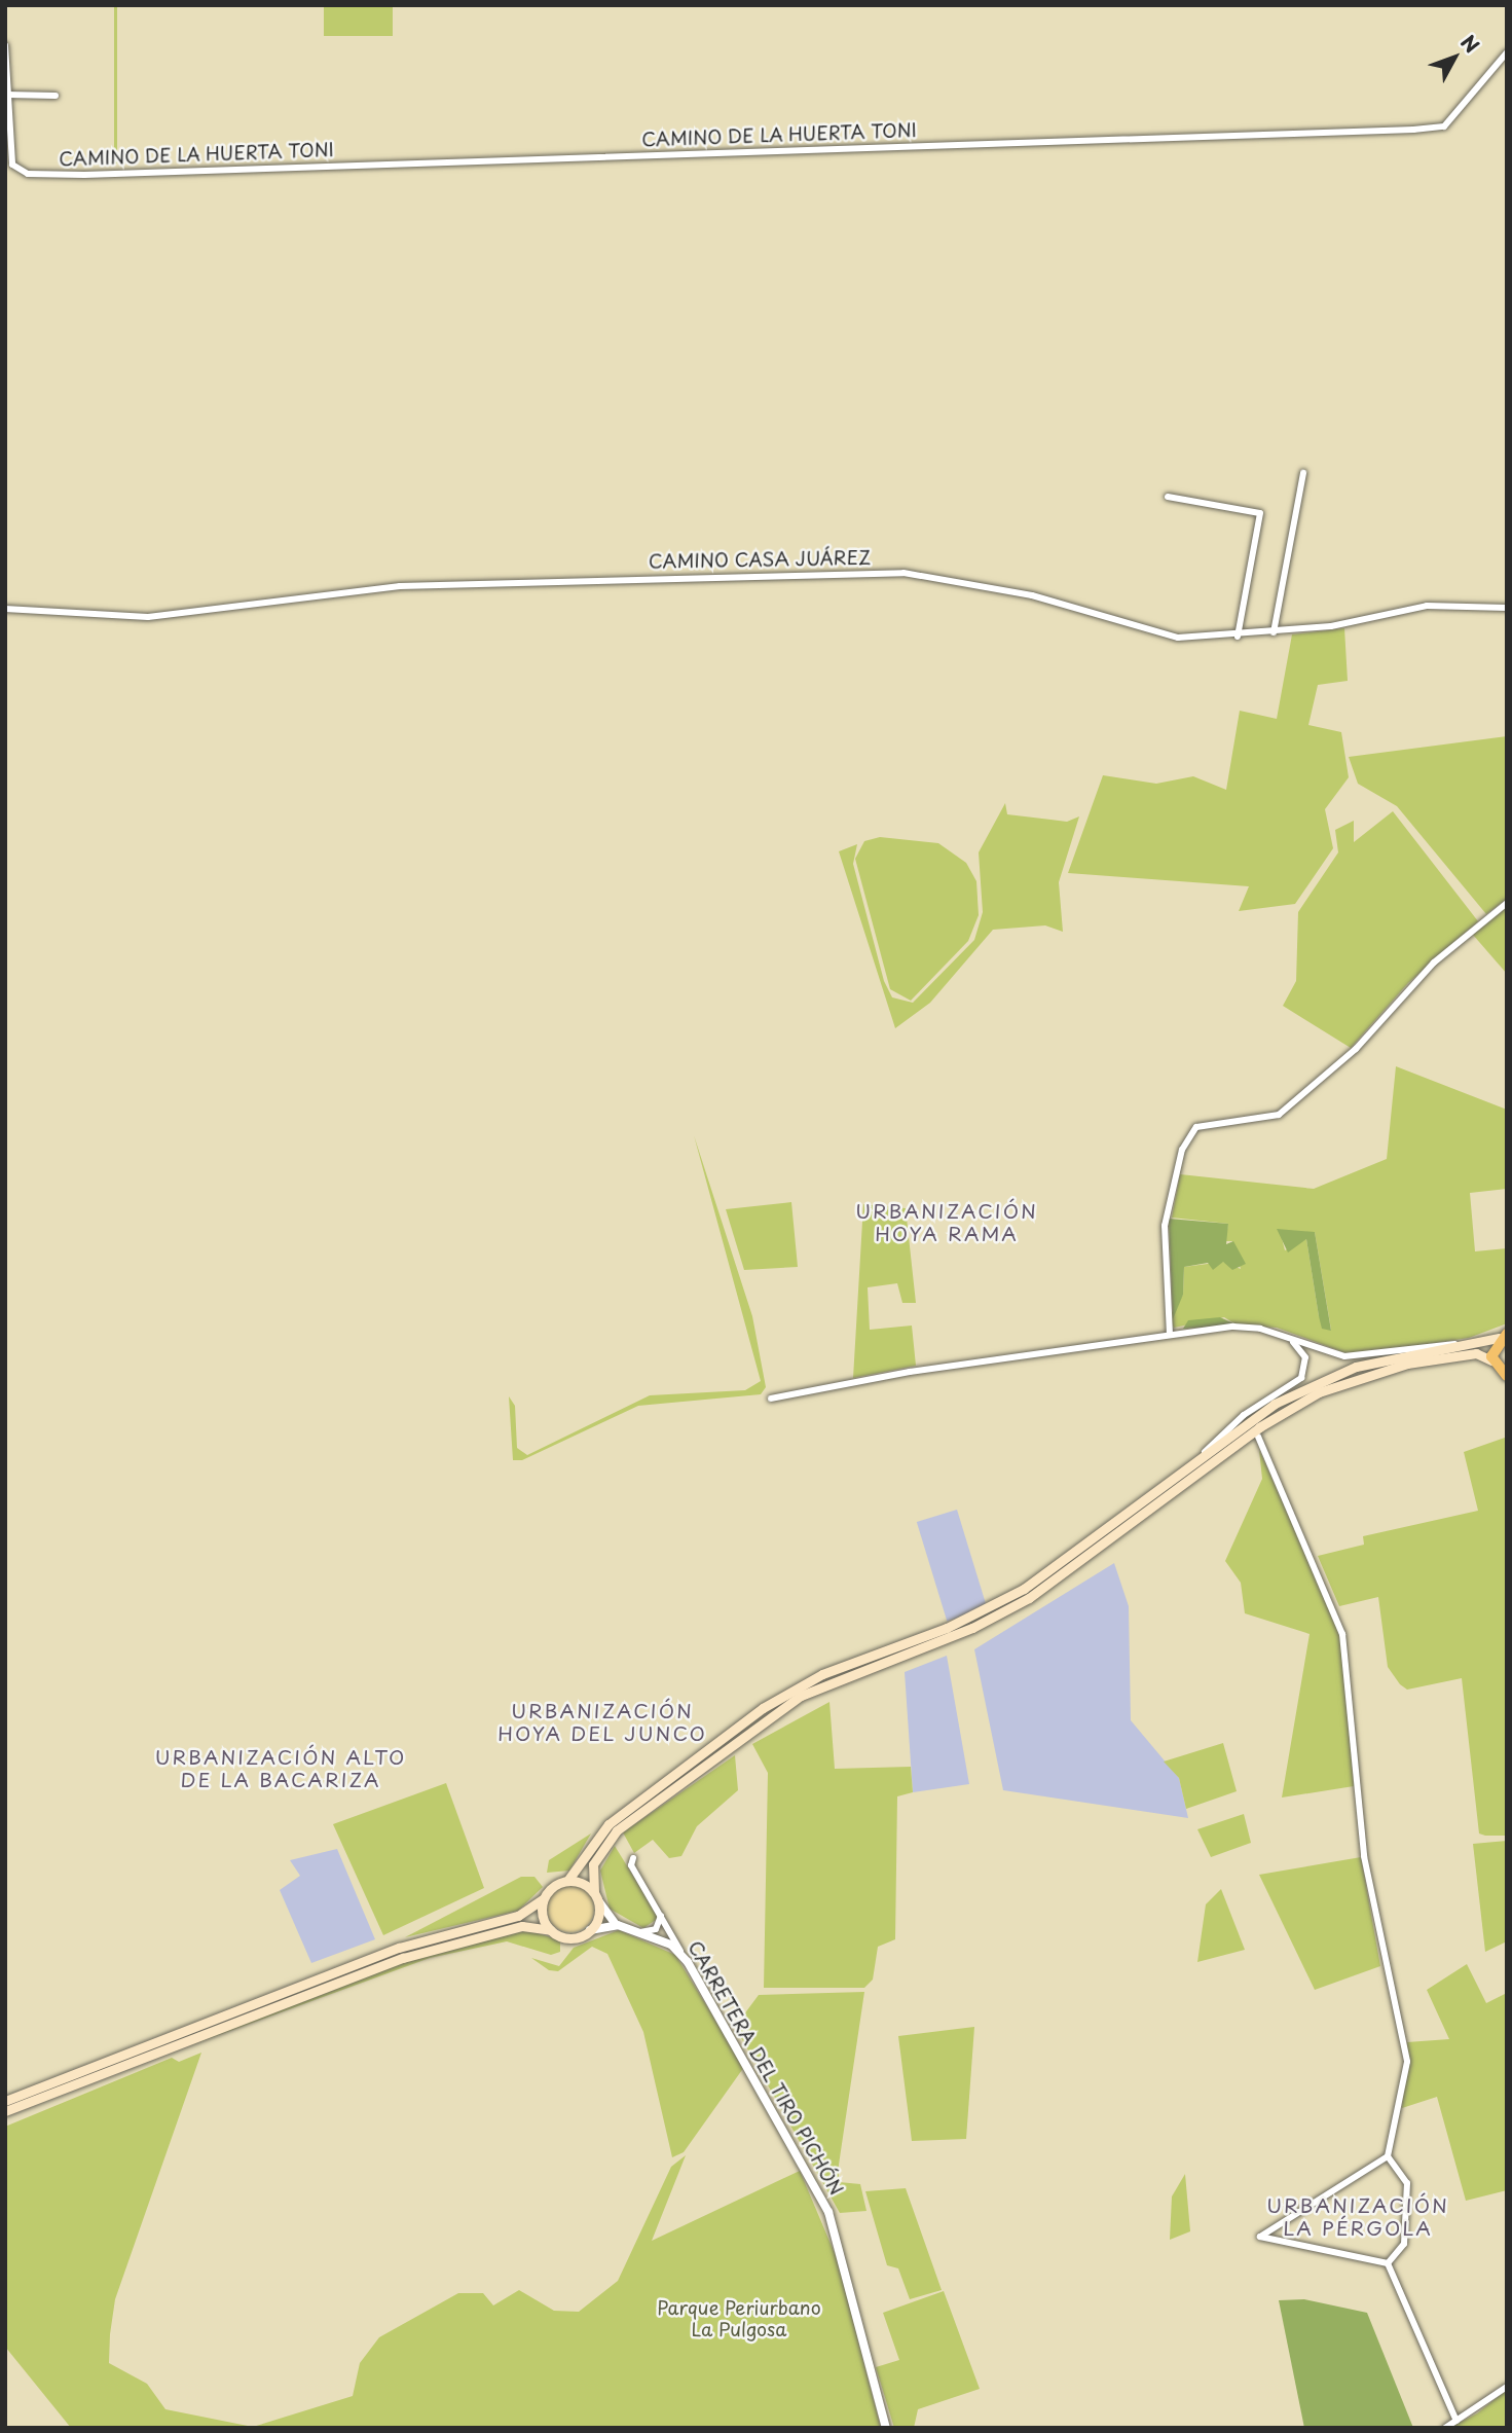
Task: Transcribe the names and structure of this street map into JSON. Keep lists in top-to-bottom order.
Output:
{
  "streets": {
    "street": ["CAMINO DE LA HUERTA TONI", "CAMINO CASA JUÁREZ", "CARRETERA DEL TIRO PICHÓN"]
  },
  "districts": [
    "URBANIZACIÓN HOYA RAMA",
    "URBANIZACIÓN HOYA DEL JUNCO",
    "URBANIZACIÓN ALTO DE LA BACARIZA",
    "URBANIZACIÓN LA PÉRGOLA"
  ],
  "parks": ["Parque Periurbano La Pulgosa"],
  "north": "top right"
}
